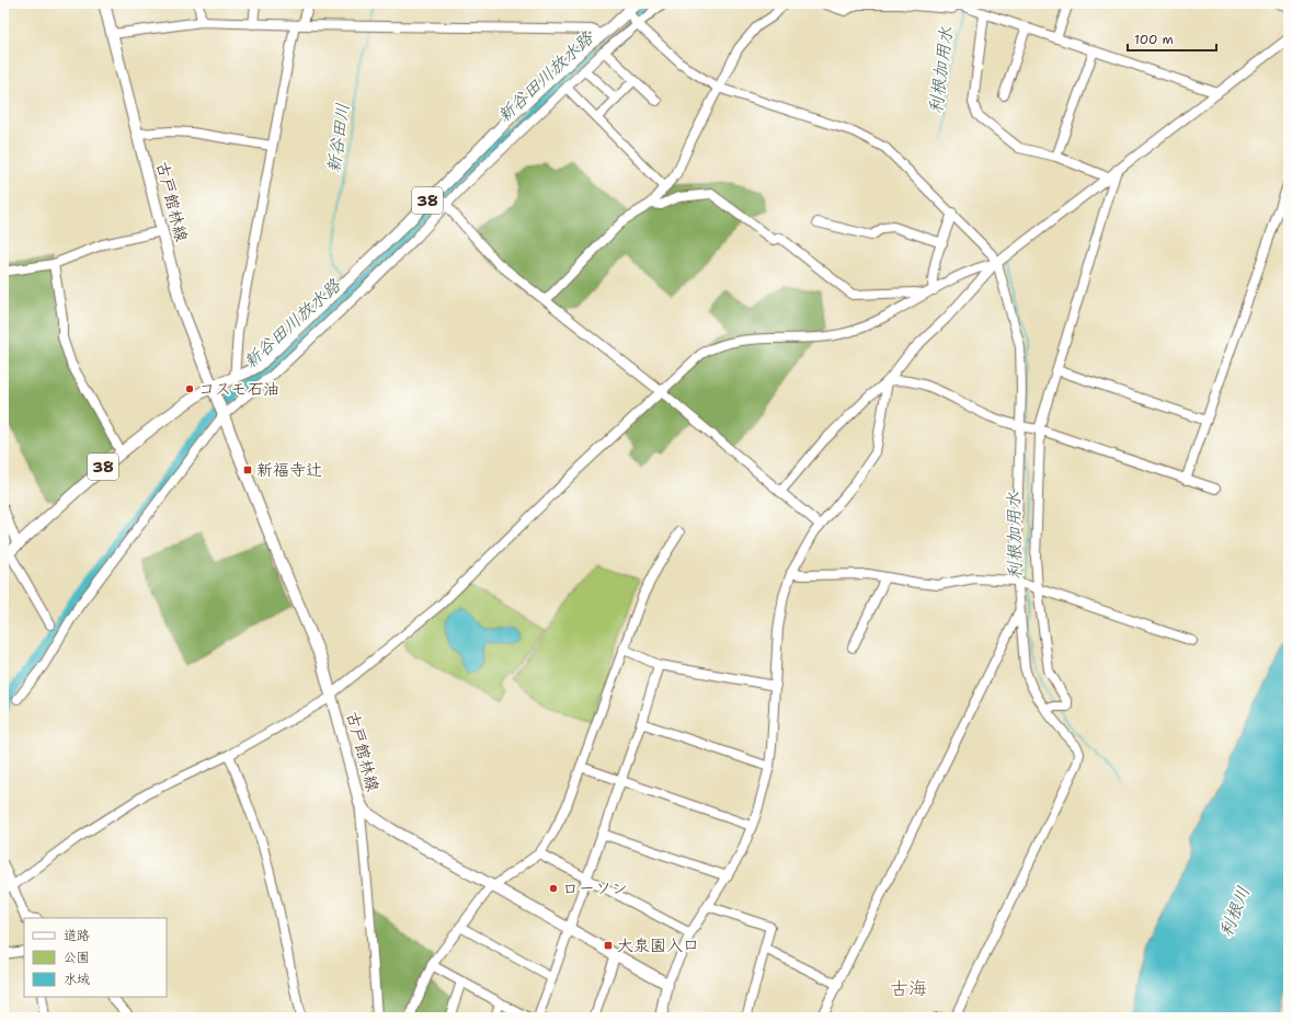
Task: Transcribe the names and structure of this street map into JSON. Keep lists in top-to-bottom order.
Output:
{
  "streets": {
    "main road": ["38", "古戸館林線"]
  },
  "crossings": [
    ["38", "古戸館林線"]
  ],
  "districts": ["古海"],
  "water": [
    "利根加用水",
    "新谷田川放水路",
    "新谷田川",
    "利根川"
  ],
  "places": {
    "other": ["コスモ石油", "ローソン"],
    "transit": ["新福寺辻", "大泉園入口"]
  },
  "legend": ["道路", "公園", "水域"],
  "scale_bar": "100 m"
}
